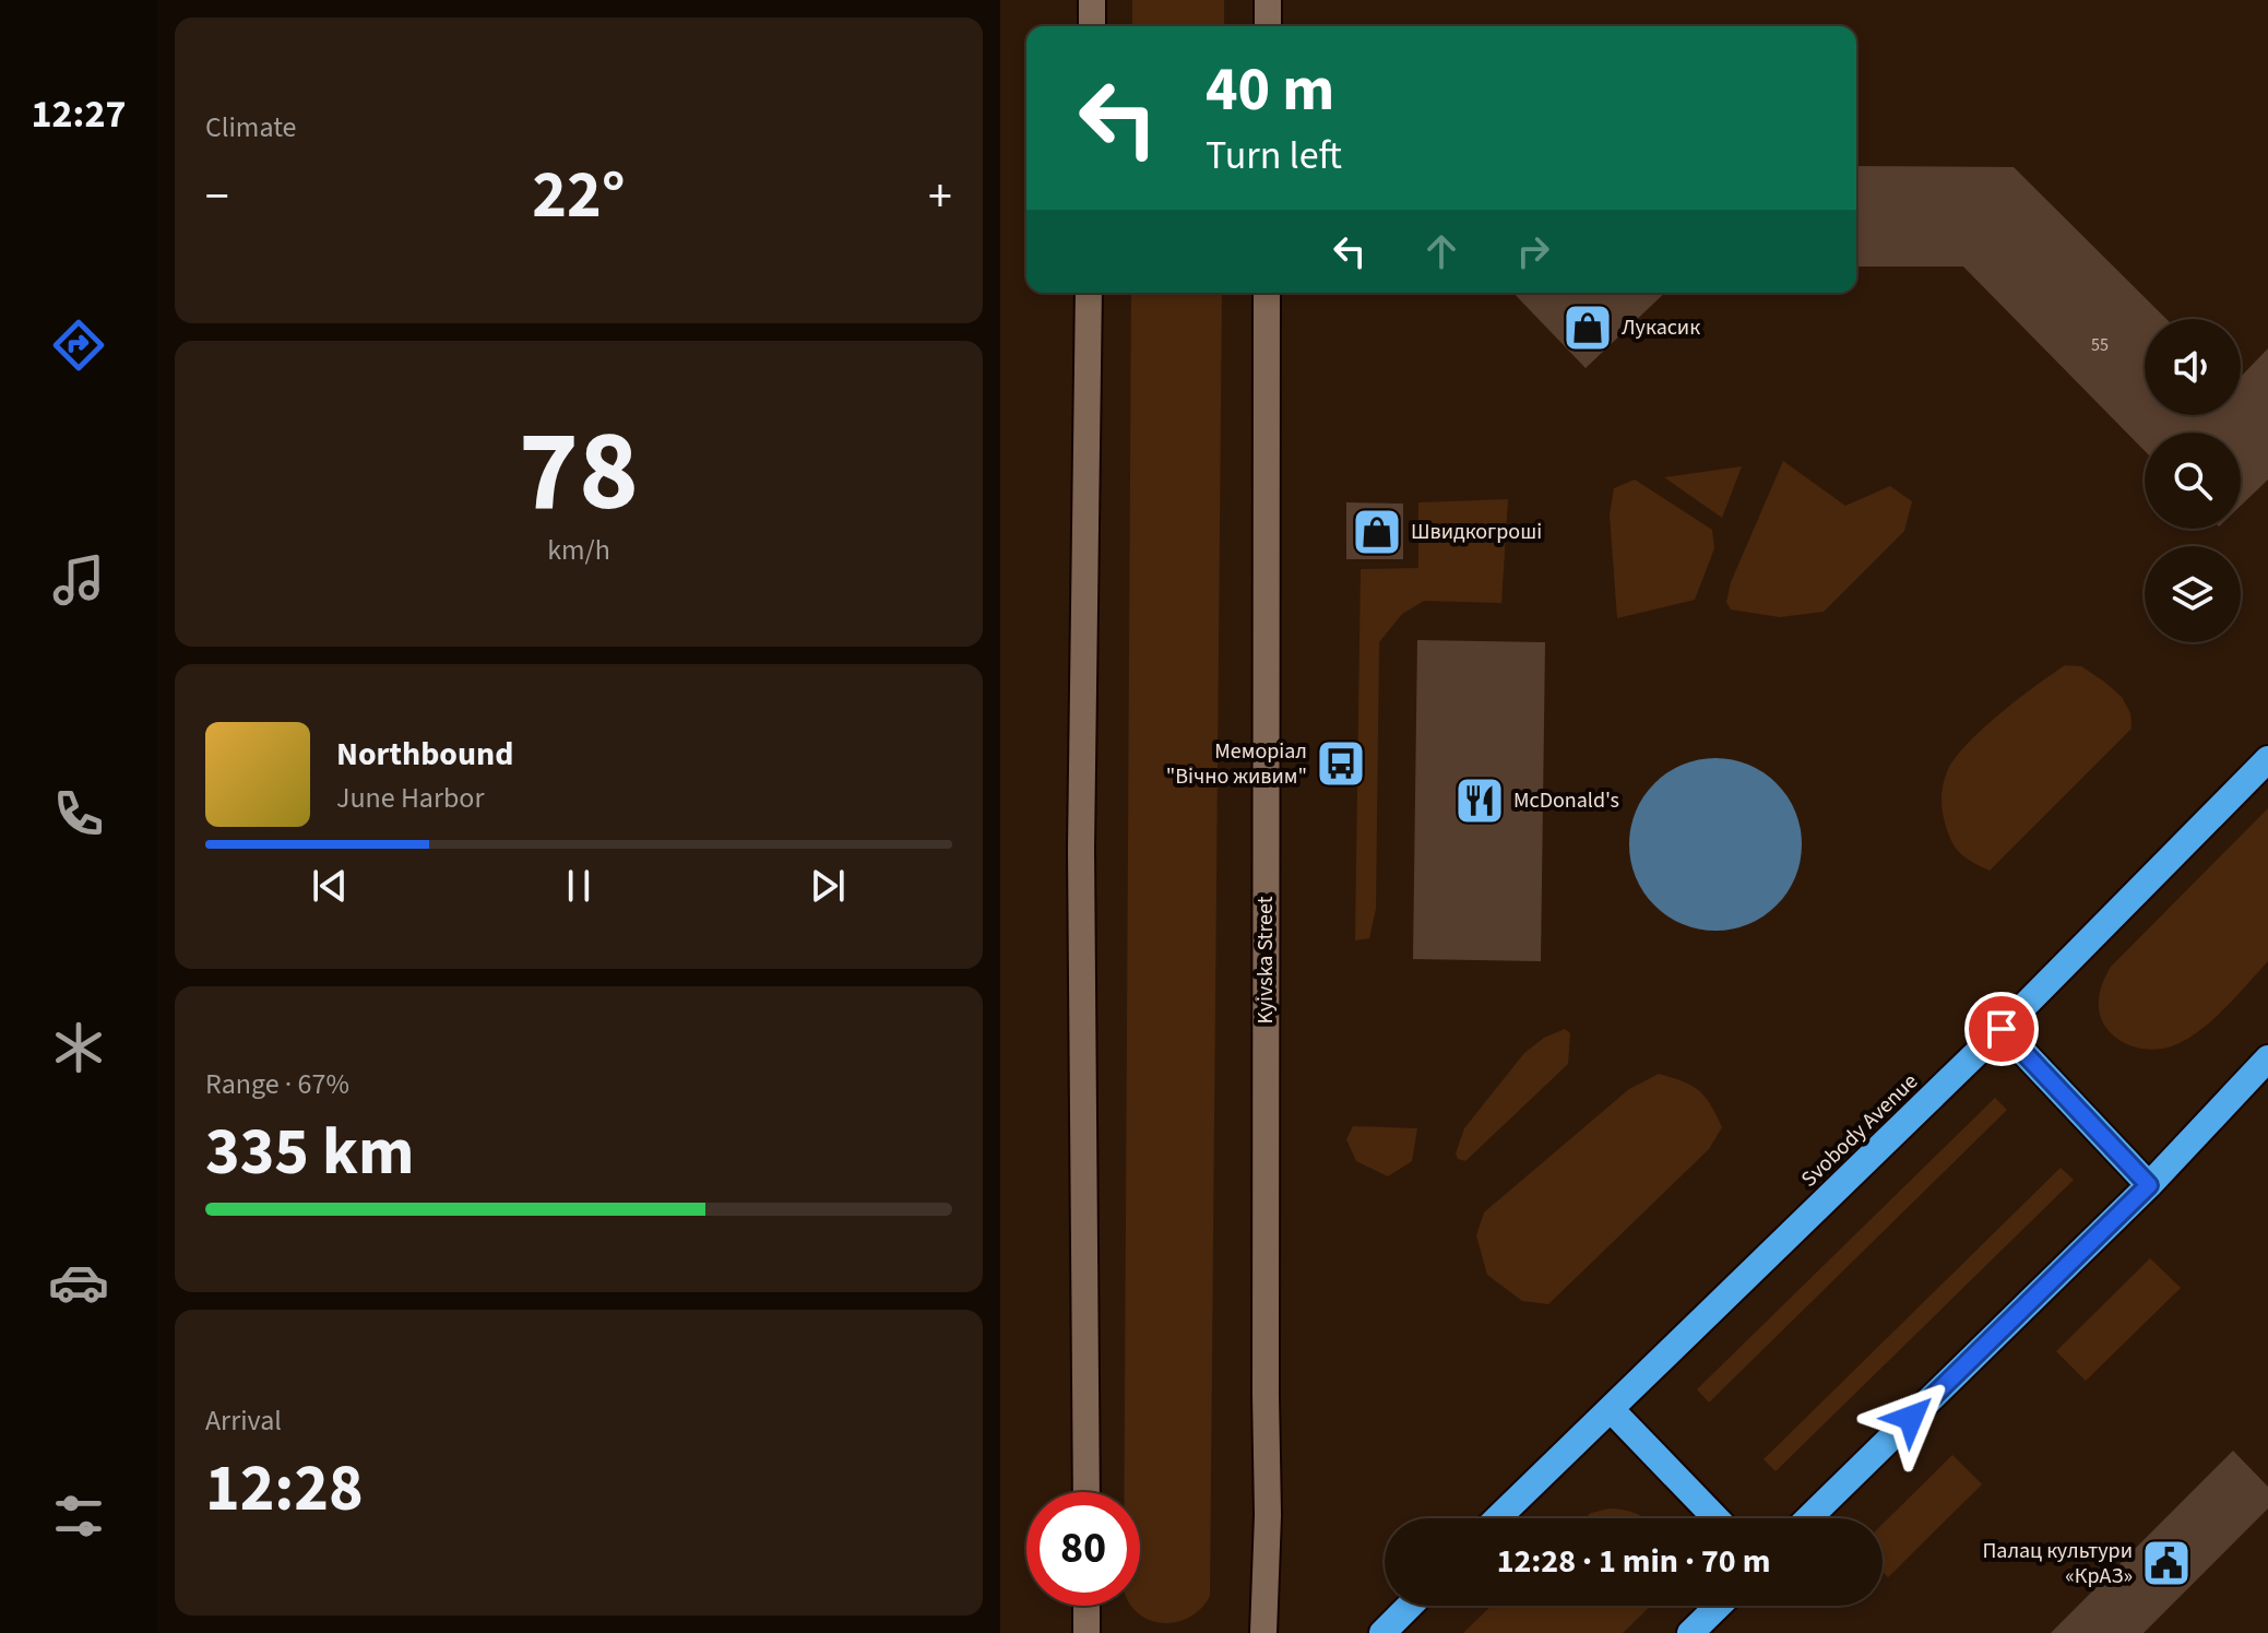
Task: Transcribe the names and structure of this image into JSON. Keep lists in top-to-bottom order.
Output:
{
  "streets": {
    "highway": ["Svobody Avenue"],
    "main road": ["Kyivska Street"]
  },
  "places": {
    "shop": ["Лукасик", "Швидкогроші"],
    "bus stop": ["Меморіал \"Вічно живим\""],
    "restaurant": ["McDonald's"],
    "public building": ["Палац культури «КрАЗ»"]
  },
  "house_numbers": ["55"],
  "page": {
    "tabs": "12:27",
    "tile": [
      "Climate",
      ["78", "km/h"],
      ["Range · 67%", "335 km"],
      ["Arrival", "12:28"]
    ],
    "turn": ["40 m", "Turn left"],
    "heat": ["−", "22°", "+"],
    "song": ["Northbound", "June Harbor"],
    "limit": "80",
    "trip": "12:28 · 1 min · 70 m"
  }
}
